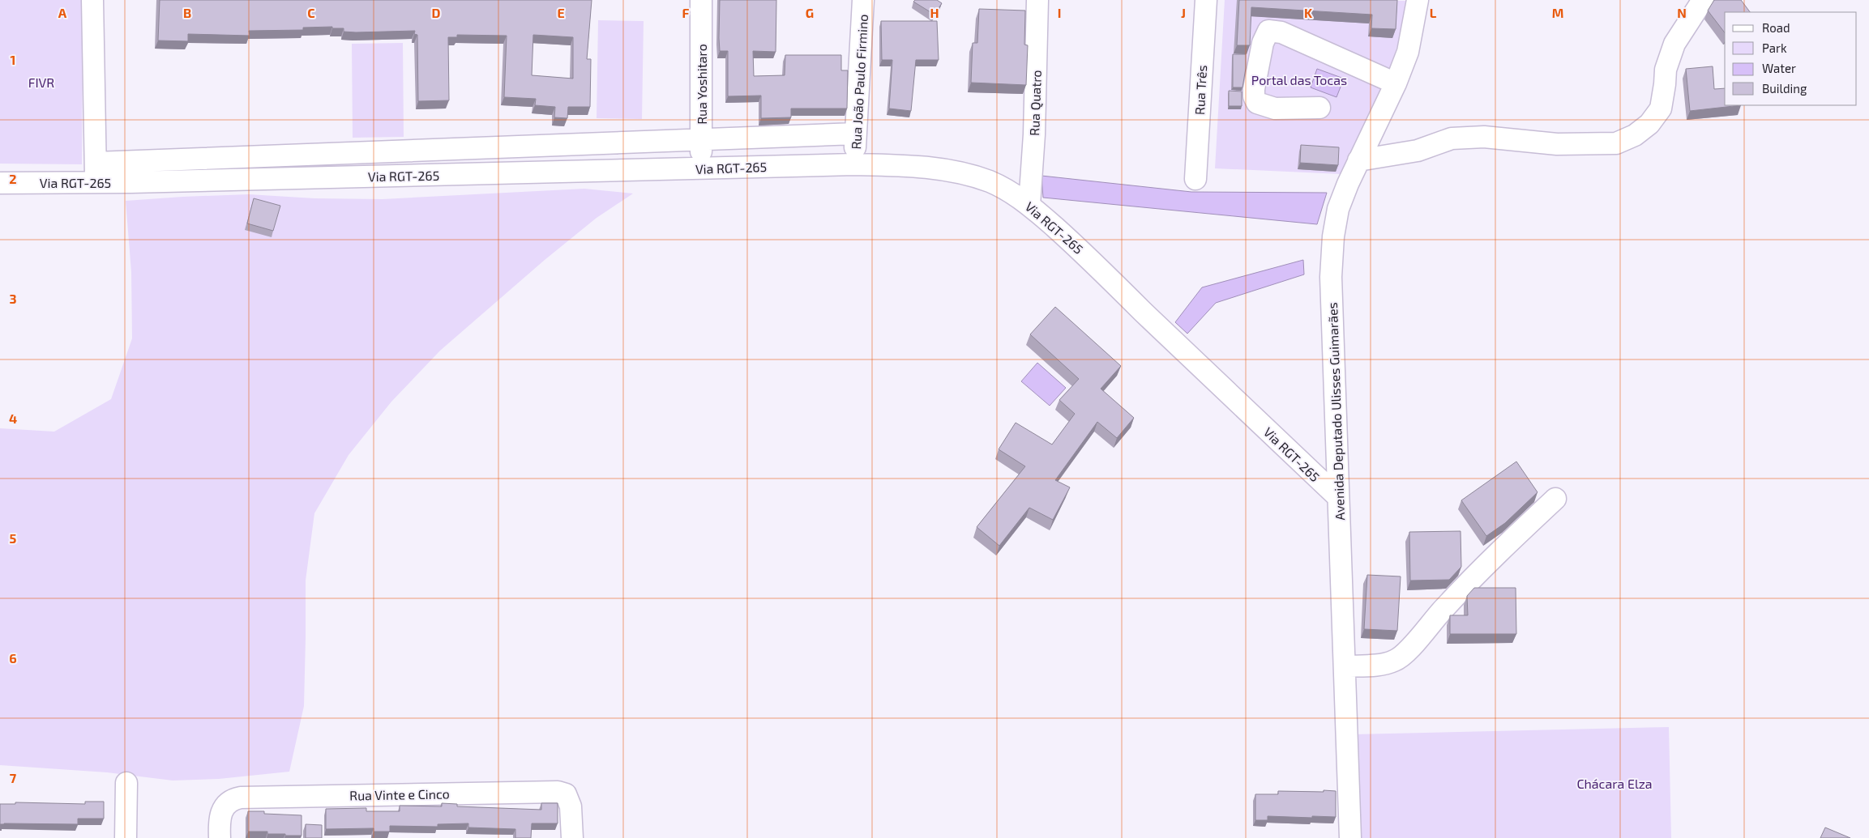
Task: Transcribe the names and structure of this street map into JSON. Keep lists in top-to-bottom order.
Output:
{
  "streets": {
    "street": [
      "Rua João Paulo Firmino",
      "Rua Yoshitaro",
      "Rua Três",
      "Rua Quatro",
      "Via RGT-265",
      "Avenida Deputado Ulisses Guimarães",
      "Rua Vinte e Cinco"
    ]
  },
  "crossings": [
    ["Rua João Paulo Firmino", "Via RGT-265"],
    ["Rua Yoshitaro", "Via RGT-265"],
    ["Rua Quatro", "Via RGT-265"],
    ["Via RGT-265", "Avenida Deputado Ulisses Guimarães"]
  ],
  "parks": ["Portal das Tocas", "FIVR", "Chácara Elza"],
  "legend": [
    "Road",
    "Park",
    "Water",
    "Building"
  ],
  "grid": {
    "columns": [
      "A",
      "B",
      "C",
      "D",
      "E",
      "F",
      "G",
      "H",
      "I",
      "J",
      "K",
      "L",
      "M",
      "N"
    ],
    "rows": [
      "1",
      "2",
      "3",
      "4",
      "5",
      "6",
      "7"
    ]
  }
}
